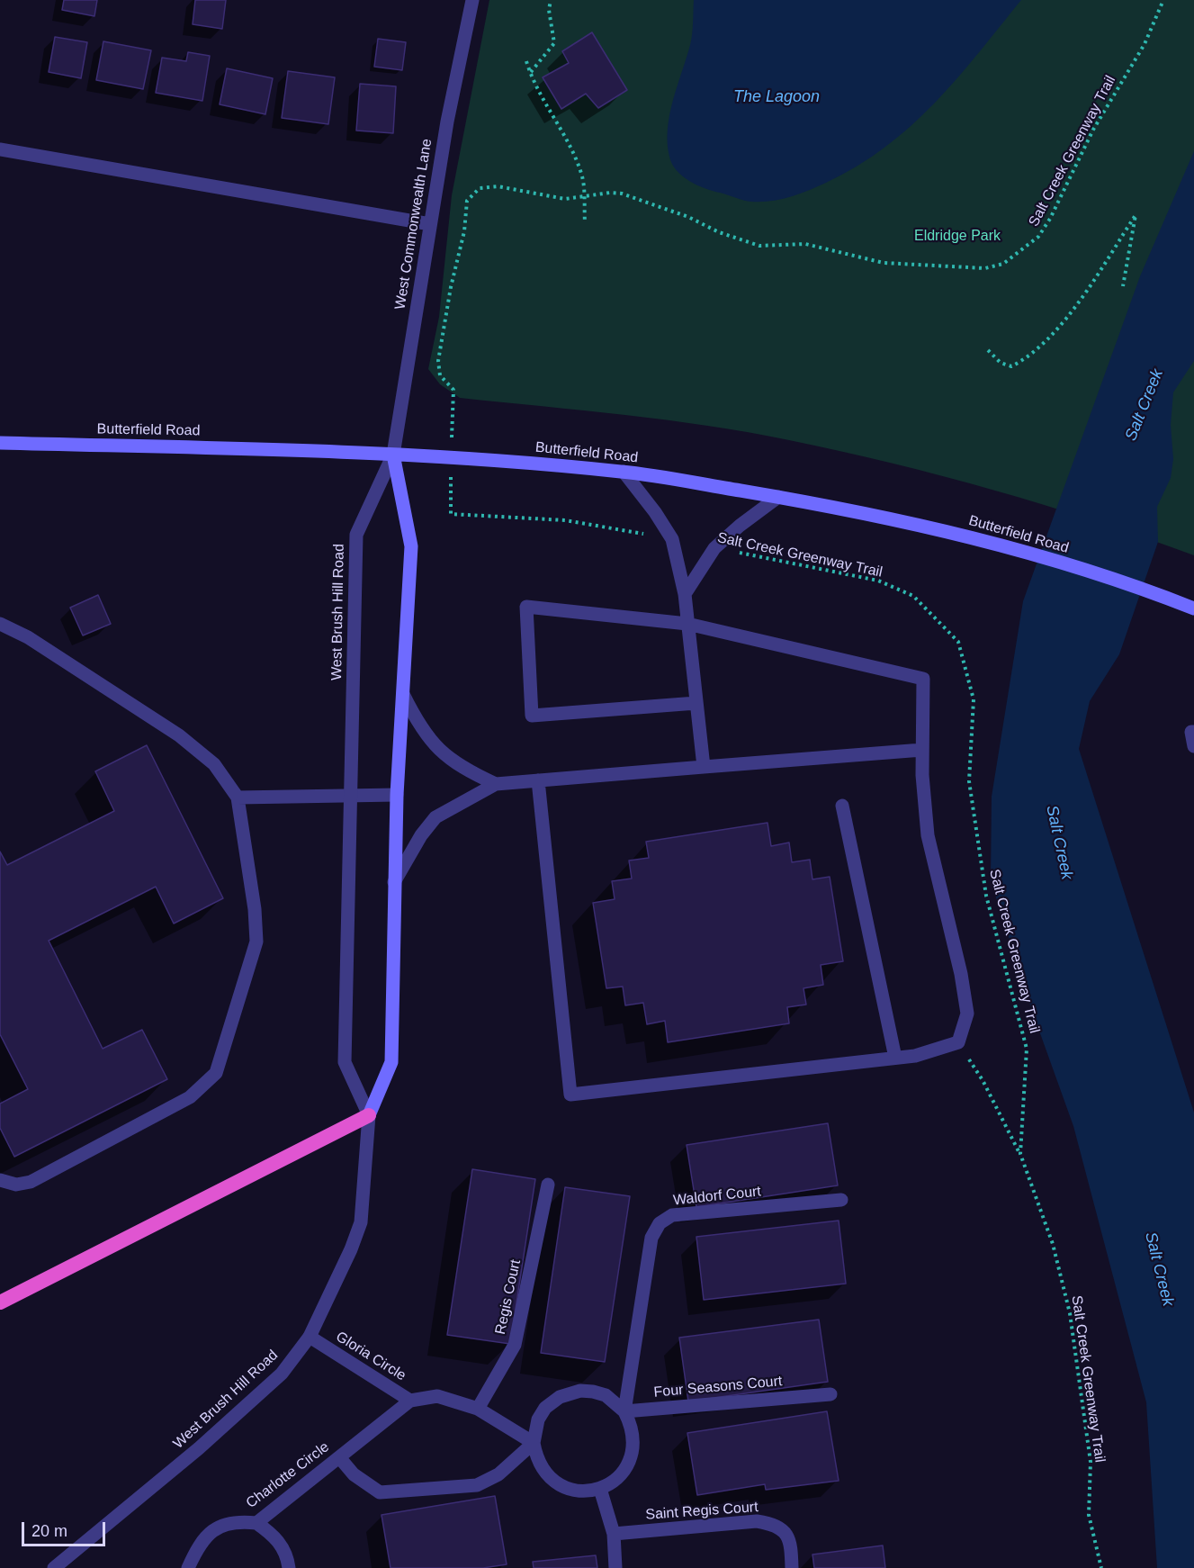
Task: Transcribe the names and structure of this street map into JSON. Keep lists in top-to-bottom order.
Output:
{
  "streets": {
    "main road": ["Butterfield Road", "West Brush Hill Road"],
    "street": [
      "West Commonwealth Lane",
      "Waldorf Court",
      "Regis Court",
      "Gloria Circle",
      "Four Seasons Court",
      "Charlotte Circle",
      "Saint Regis Court"
    ],
    "path": ["Salt Creek Greenway Trail"]
  },
  "crossings": [
    ["West Commonwealth Lane", "Butterfield Road"],
    ["West Commonwealth Lane", "West Brush Hill Road"],
    ["Butterfield Road", "West Brush Hill Road"],
    ["West Brush Hill Road", "Gloria Circle"],
    ["Waldorf Court", "Gloria Circle"],
    ["Waldorf Court", "Four Seasons Court"],
    ["Regis Court", "Gloria Circle"],
    ["Gloria Circle", "Four Seasons Court"],
    ["Gloria Circle", "Charlotte Circle"]
  ],
  "water": ["The Lagoon", "Salt Creek"],
  "parks": ["Eldridge Park"],
  "scale_bar": "20 m"
}
